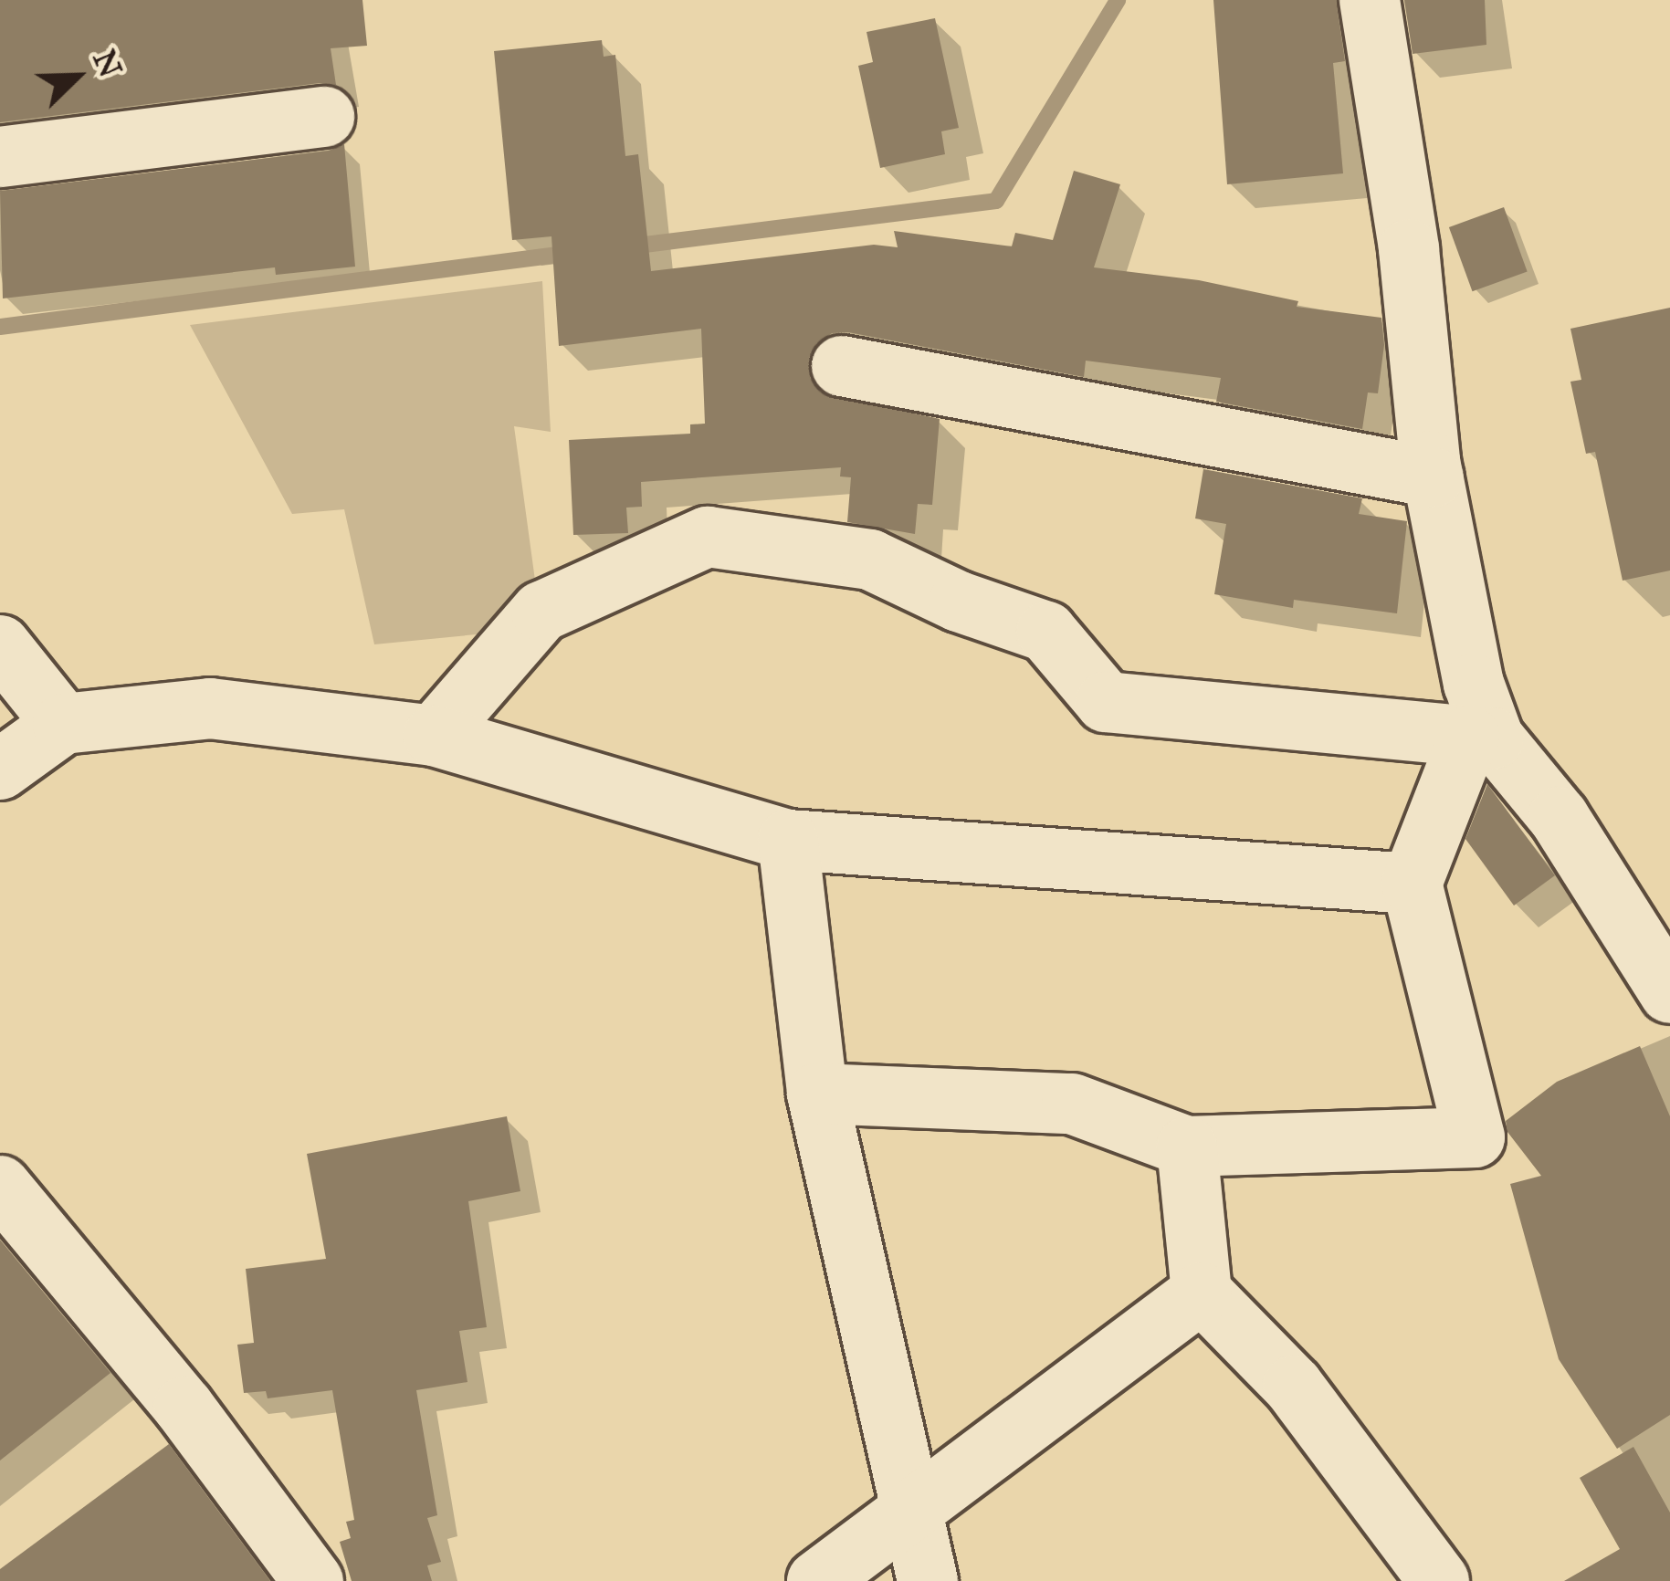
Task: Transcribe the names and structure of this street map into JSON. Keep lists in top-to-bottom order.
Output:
{
  "north": "top right"
}
